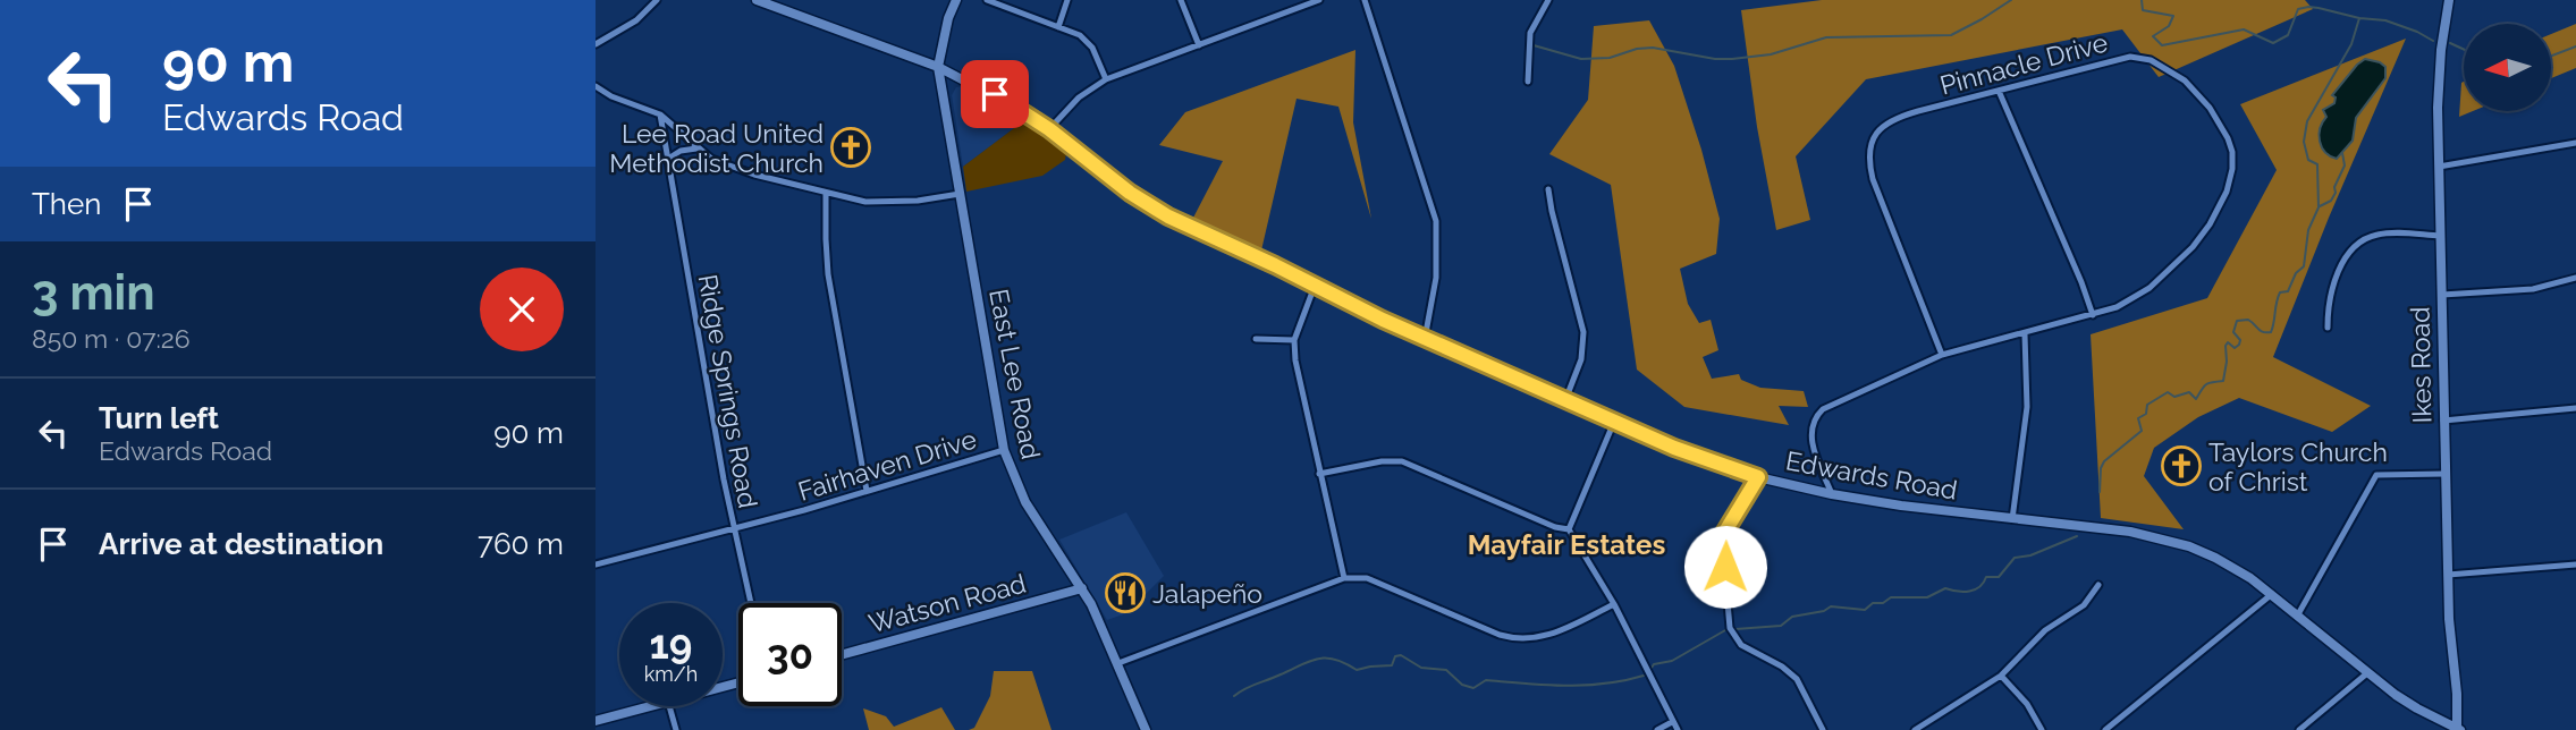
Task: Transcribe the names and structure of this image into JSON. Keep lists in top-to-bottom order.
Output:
{
  "streets": {
    "street": [
      "Pinnacle Drive",
      "Ikes Road",
      "East Lee Road",
      "Ridge Springs Road",
      "Fairhaven Drive",
      "Edwards Road",
      "Watson Road"
    ]
  },
  "crossings": [
    ["Pinnacle Drive", "Edwards Road"],
    ["Ikes Road", "Edwards Road"],
    ["East Lee Road", "Fairhaven Drive"],
    ["East Lee Road", "Edwards Road"],
    ["East Lee Road", "Watson Road"],
    ["Ridge Springs Road", "Fairhaven Drive"]
  ],
  "districts": ["Mayfair Estates"],
  "places": {
    "church": ["Lee Road United Methodist Church", "Taylors Church of Christ"],
    "restaurant": ["Jalapeño"]
  },
  "north": "left",
  "page": {
    "turn": ["90 m", "Edwards Road"],
    "then": "Then",
    "heading": ["3 min", "850 m · 07:26"],
    "list": [
      {
        "name": "Turn left",
        "note": "Edwards Road",
        "value": "90 m"
      },
      {
        "name": "Arrive at destination",
        "value": "760 m"
      }
    ],
    "speed": "19 km/h",
    "limit": "30"
  }
}
